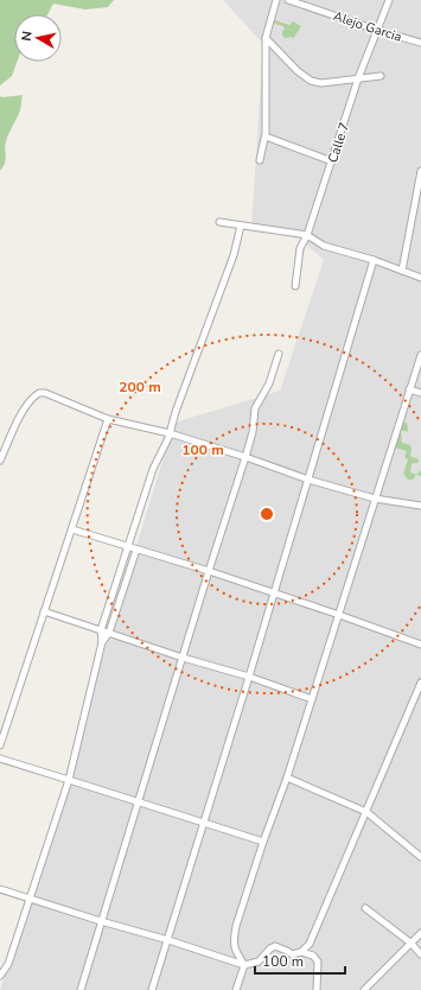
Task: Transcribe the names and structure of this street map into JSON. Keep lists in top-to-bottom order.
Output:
{
  "streets": {
    "street": ["Alejo Garcia", "Calle 7"]
  },
  "crossings": [
    ["Alejo Garcia", "Calle 7"]
  ],
  "scale_bar": "100 m",
  "north": "left",
  "rings": ["200 m", "100 m"]
}
